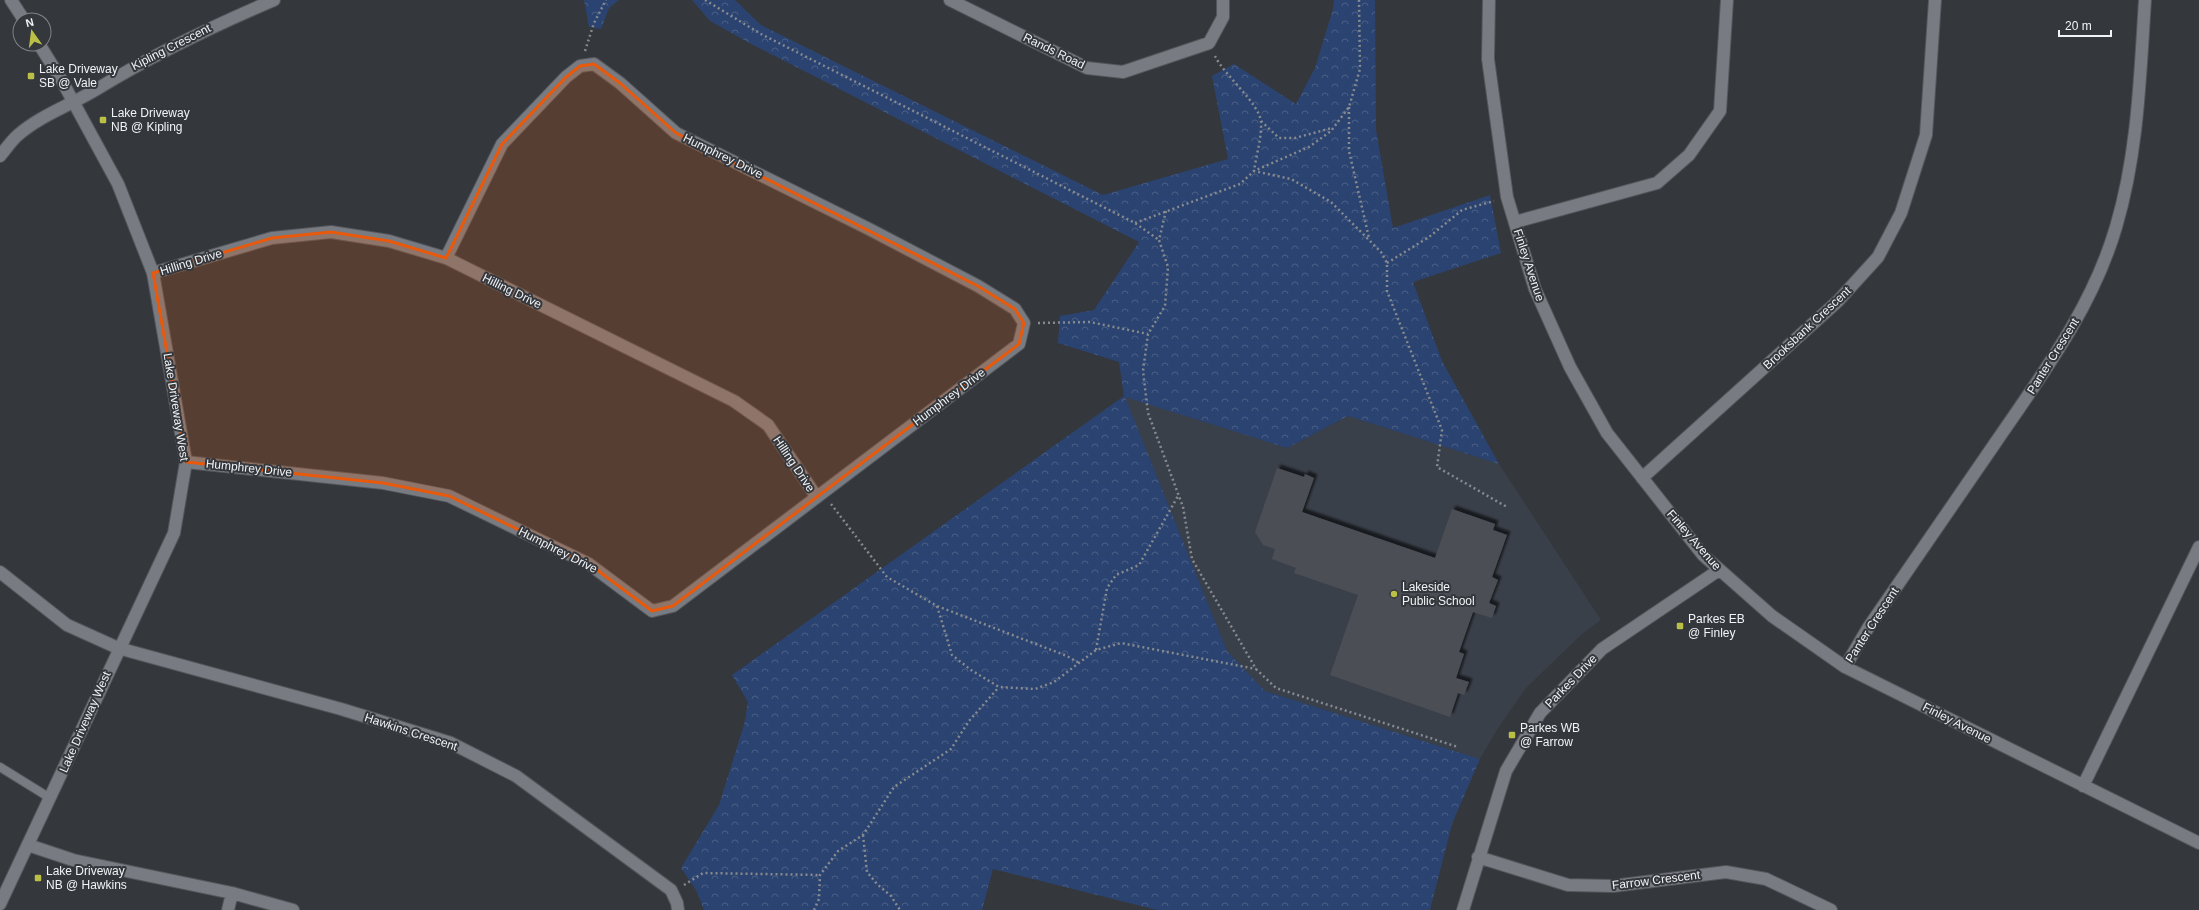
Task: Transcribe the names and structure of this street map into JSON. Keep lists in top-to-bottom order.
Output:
{
  "streets": {
    "street": [
      "Kipling Crescent",
      "Rands Road",
      "Humphrey Drive",
      "Hilling Drive",
      "Finley Avenue",
      "Brooksbank Crescent",
      "Panter Crescent",
      "Lake Driveway West",
      "Parkes Drive",
      "Hawkins Crescent",
      "Farrow Crescent"
    ]
  },
  "crossings": [
    ["Kipling Crescent", "Lake Driveway West"],
    ["Humphrey Drive", "Hilling Drive"],
    ["Humphrey Drive", "Lake Driveway West"],
    ["Hilling Drive", "Lake Driveway West"],
    ["Finley Avenue", "Brooksbank Crescent"],
    ["Finley Avenue", "Panter Crescent"],
    ["Finley Avenue", "Parkes Drive"],
    ["Lake Driveway West", "Hawkins Crescent"],
    ["Parkes Drive", "Farrow Crescent"]
  ],
  "places": {
    "transit": [
      "Lake Driveway SB @ Vale",
      "Lake Driveway NB @ Kipling",
      "Parkes EB @ Finley",
      "Parkes WB @ Farrow",
      "Lake Driveway NB @ Hawkins"
    ],
    "other": ["Lakeside Public School"]
  },
  "scale_bar": "20 m",
  "north": "top"
}
